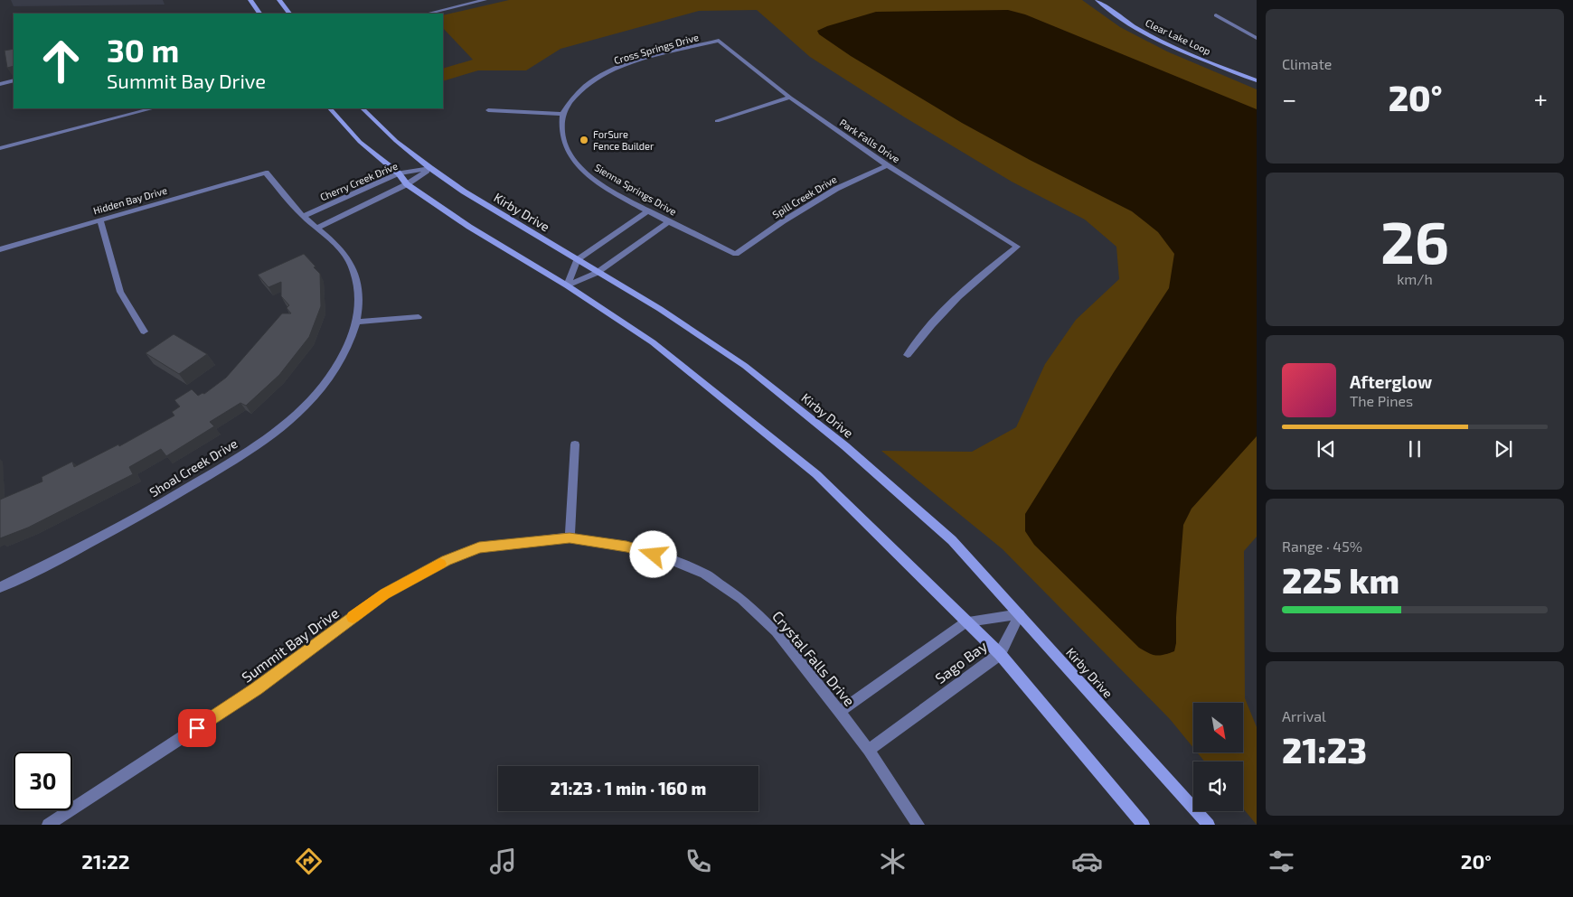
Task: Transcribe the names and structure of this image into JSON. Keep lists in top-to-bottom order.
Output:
{
  "streets": {
    "main road": ["Clear Lake Loop", "Kirby Drive"],
    "street": [
      "Cross Springs Drive",
      "Park Falls Drive",
      "Cherry Creek Drive",
      "Sienna Springs Drive",
      "Spill Creek Drive",
      "Hidden Bay Drive",
      "Shoal Creek Drive",
      "Summit Bay Drive",
      "Crystal Falls Drive",
      "Sago Bay"
    ]
  },
  "crossings": [
    ["Cross Springs Drive", "Park Falls Drive"],
    ["Cross Springs Drive", "Sienna Springs Drive"],
    ["Park Falls Drive", "Spill Creek Drive"],
    ["Cherry Creek Drive", "Kirby Drive"],
    ["Cherry Creek Drive", "Shoal Creek Drive"],
    ["Sienna Springs Drive", "Spill Creek Drive"],
    ["Hidden Bay Drive", "Shoal Creek Drive"],
    ["Kirby Drive", "Sago Bay"],
    ["Summit Bay Drive", "Crystal Falls Drive"],
    ["Crystal Falls Drive", "Sago Bay"]
  ],
  "places": ["ForSure Fence Builder"],
  "north": "bottom right",
  "page": {
    "tile": [
      "Climate",
      ["26", "km/h"],
      ["Range · 45%", "225 km"],
      ["Arrival", "21:23"]
    ],
    "turn": ["30 m", "Summit Bay Drive"],
    "heat": ["−", "20°", "+"],
    "song": ["Afterglow", "The Pines"],
    "limit": "30",
    "trip": "21:23 · 1 min · 160 m",
    "tabs": ["21:22", "20°"]
  }
}
